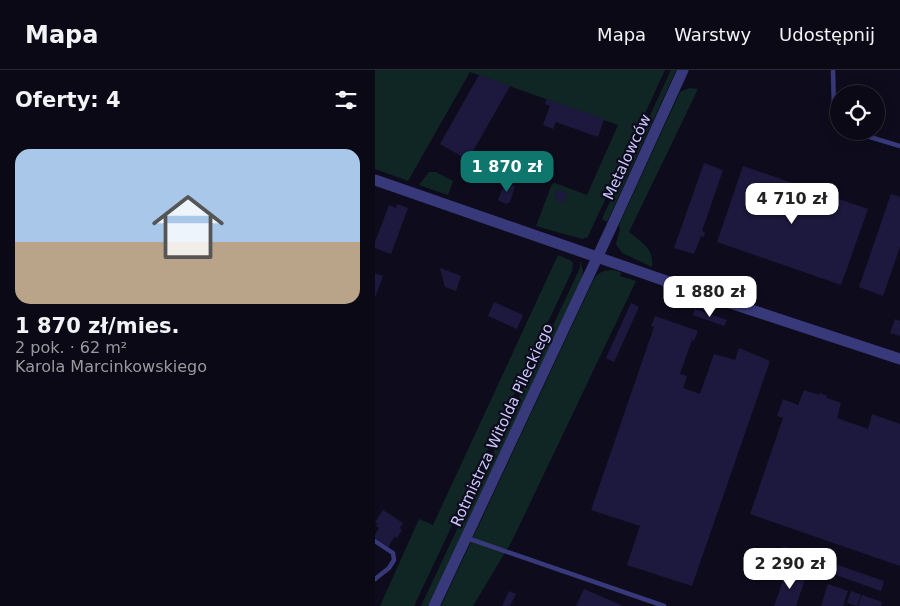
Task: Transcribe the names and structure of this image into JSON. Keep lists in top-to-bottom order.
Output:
{
  "streets": {
    "street": ["Metalowców", "Rotmistrza Witolda Pileckiego"]
  },
  "crossings": [
    ["Metalowców", "Rotmistrza Witolda Pileckiego"]
  ],
  "page": {
    "header": "Mapa",
    "nav": ["Mapa", "Warstwy", "Udostępnij"],
    "heading": "Oferty: 4",
    "list": [
      {
        "name": "1 870 zł/mies.",
        "note": "2 pok. · 62 m² · Karola Marcinkowskiego"
      }
    ],
    "price": [
      "1 870 zł",
      "4 710 zł",
      "1 880 zł",
      "2 290 zł"
    ]
  }
}
